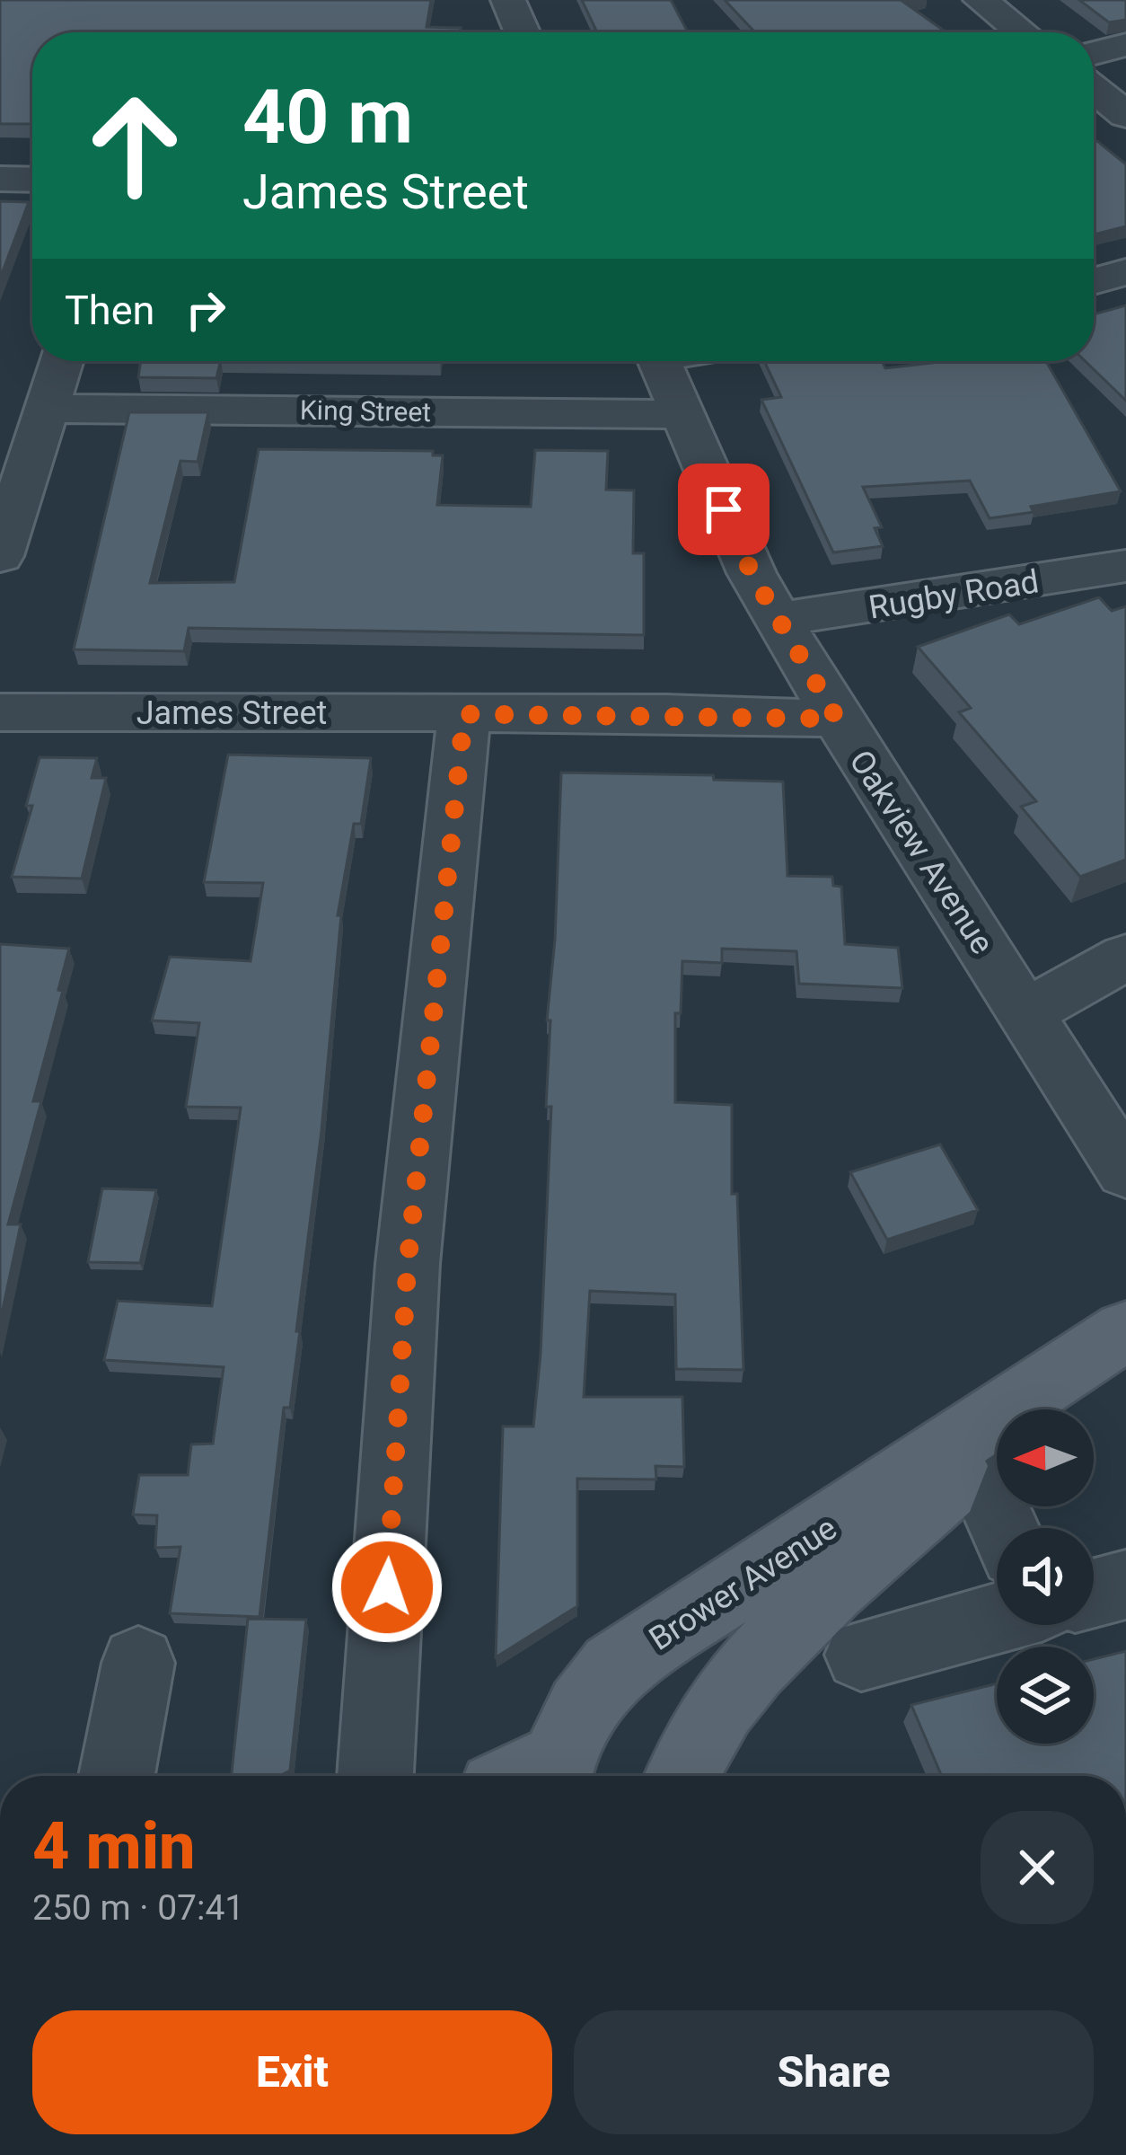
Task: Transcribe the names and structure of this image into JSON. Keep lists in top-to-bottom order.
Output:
{
  "streets": {
    "main road": ["Brower Avenue"],
    "street": [
      "King Street",
      "Rugby Road",
      "James Street",
      "Oakview Avenue"
    ]
  },
  "crossings": [
    ["King Street", "Oakview Avenue"],
    ["Rugby Road", "Oakview Avenue"],
    ["James Street", "Oakview Avenue"]
  ],
  "north": "left",
  "page": {
    "turn": ["40 m", "James Street"],
    "then": "Then",
    "heading": ["4 min", "250 m · 07:41"],
    "buttons": ["Exit", "Share"]
  }
}
